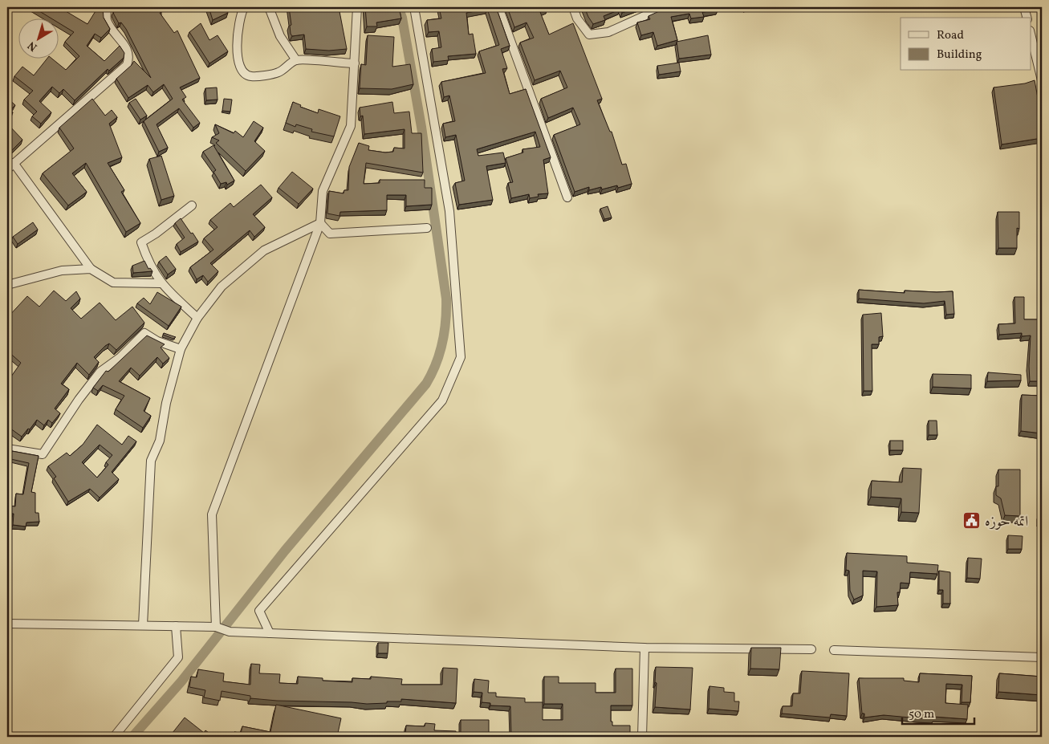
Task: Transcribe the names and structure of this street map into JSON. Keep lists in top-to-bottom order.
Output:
{
  "places": {
    "public building": ["اتمه حوزه"]
  },
  "legend": ["Road", "Building"],
  "scale_bar": "50 m",
  "north": "bottom left"
}
